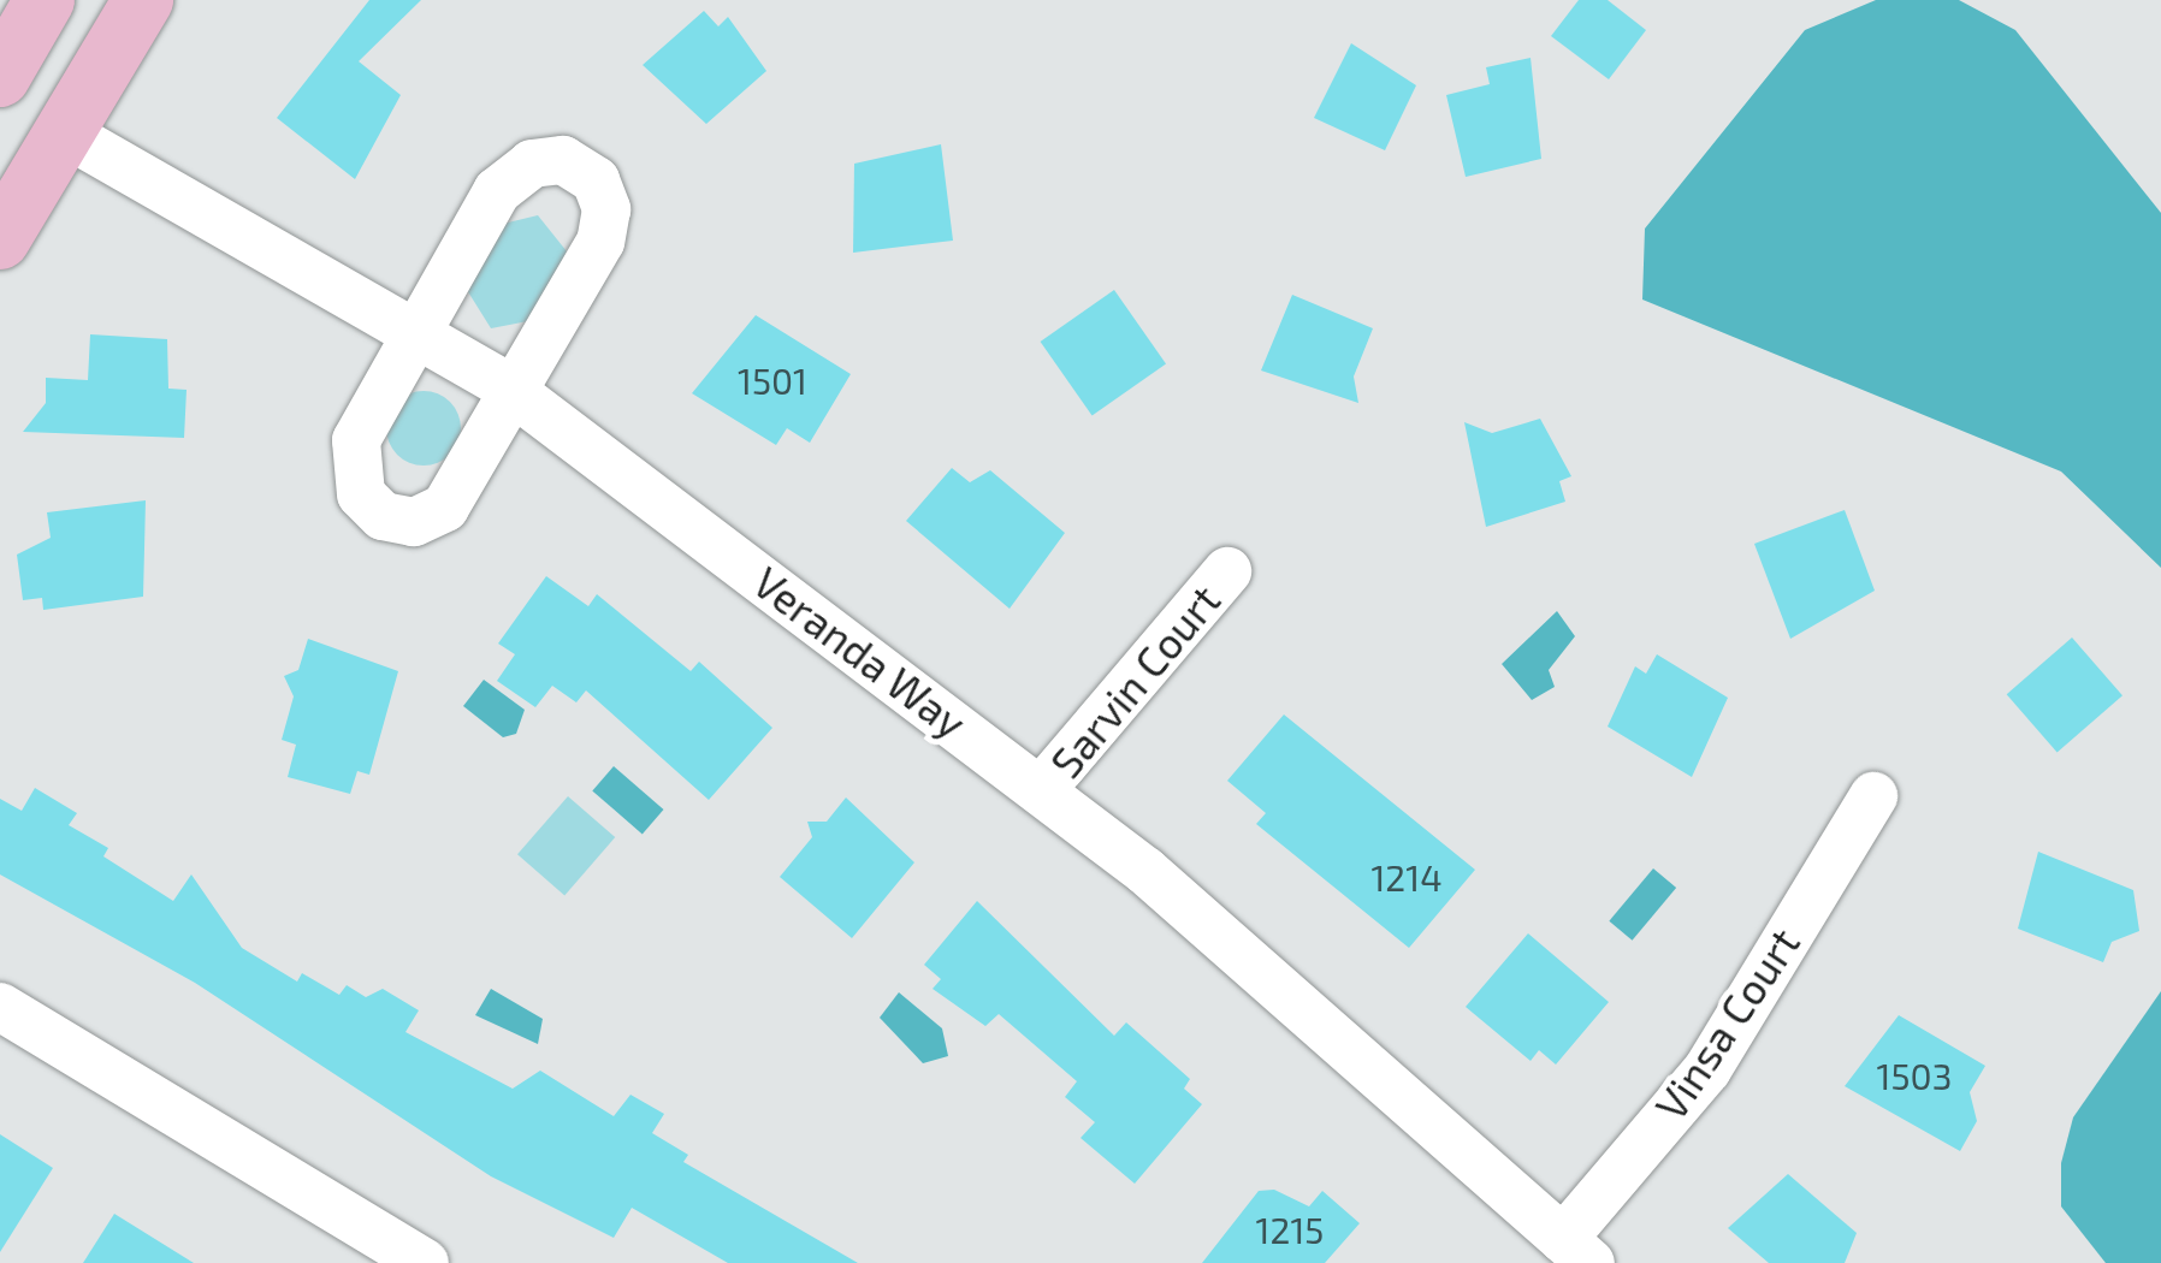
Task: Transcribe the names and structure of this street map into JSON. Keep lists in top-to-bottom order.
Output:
{
  "streets": {
    "street": ["Veranda Way", "Sarvin Court", "Vinsa Court"]
  },
  "crossings": [
    ["Veranda Way", "Sarvin Court"],
    ["Veranda Way", "Vinsa Court"]
  ],
  "house_numbers": [
    "1501",
    "1214",
    "1503",
    "1215"
  ]
}
